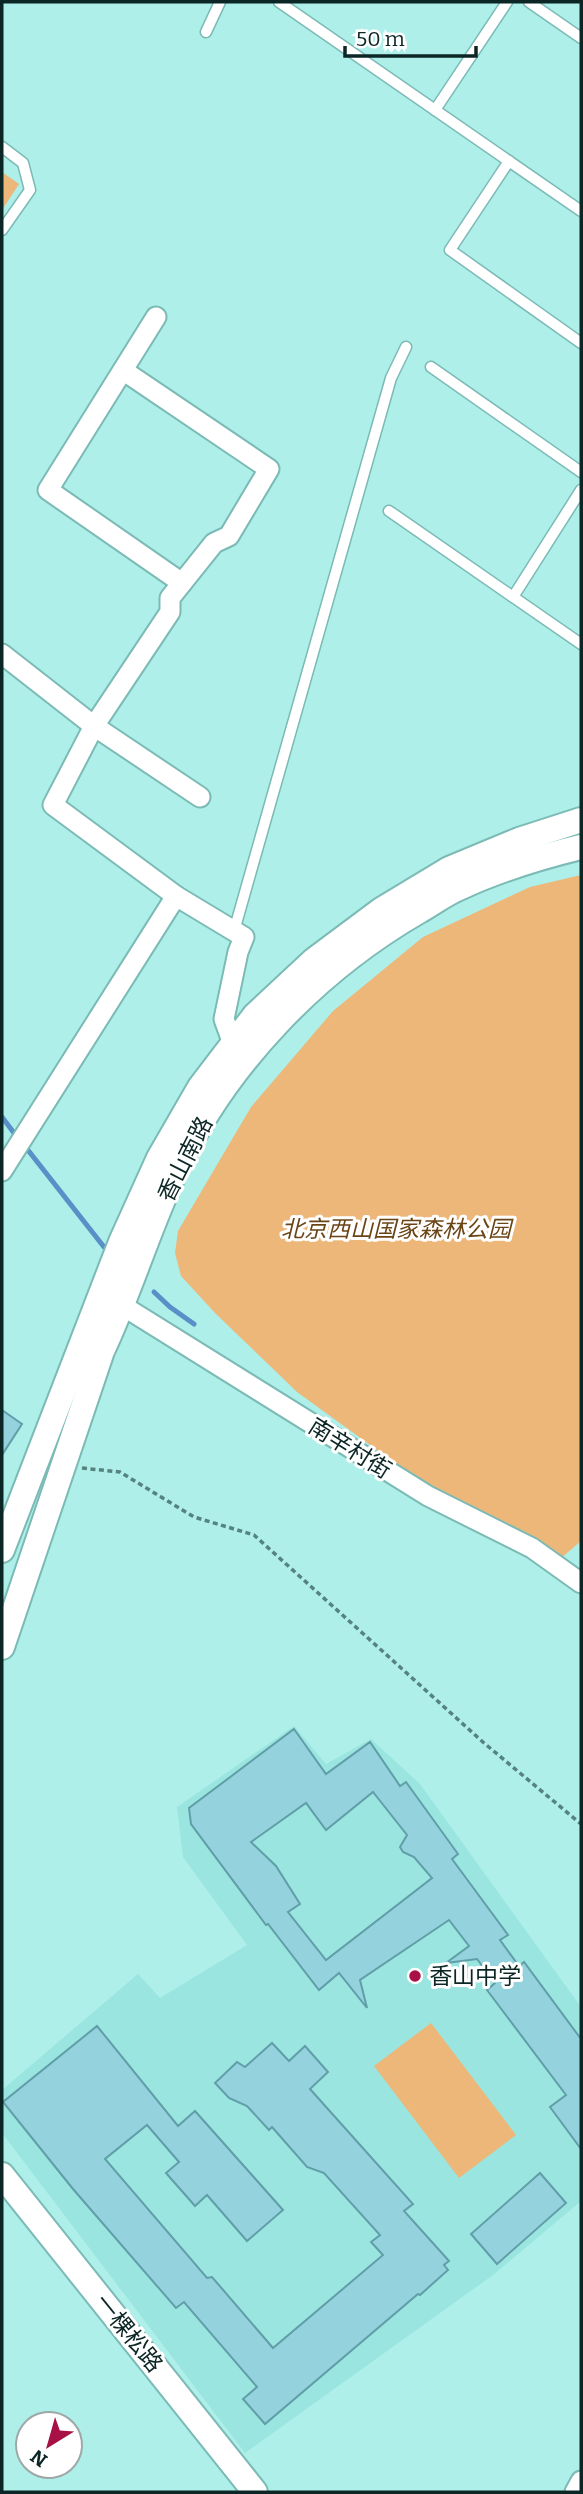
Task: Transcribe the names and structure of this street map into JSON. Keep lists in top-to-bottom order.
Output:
{
  "streets": {
    "street": ["香山南路", "南辛村街", "一棵松路"]
  },
  "crossings": [
    ["香山南路", "南辛村街"]
  ],
  "parks": ["北京西山国家森林公园"],
  "places": ["香山中学"],
  "scale_bar": "50 m",
  "north": "bottom left"
}
